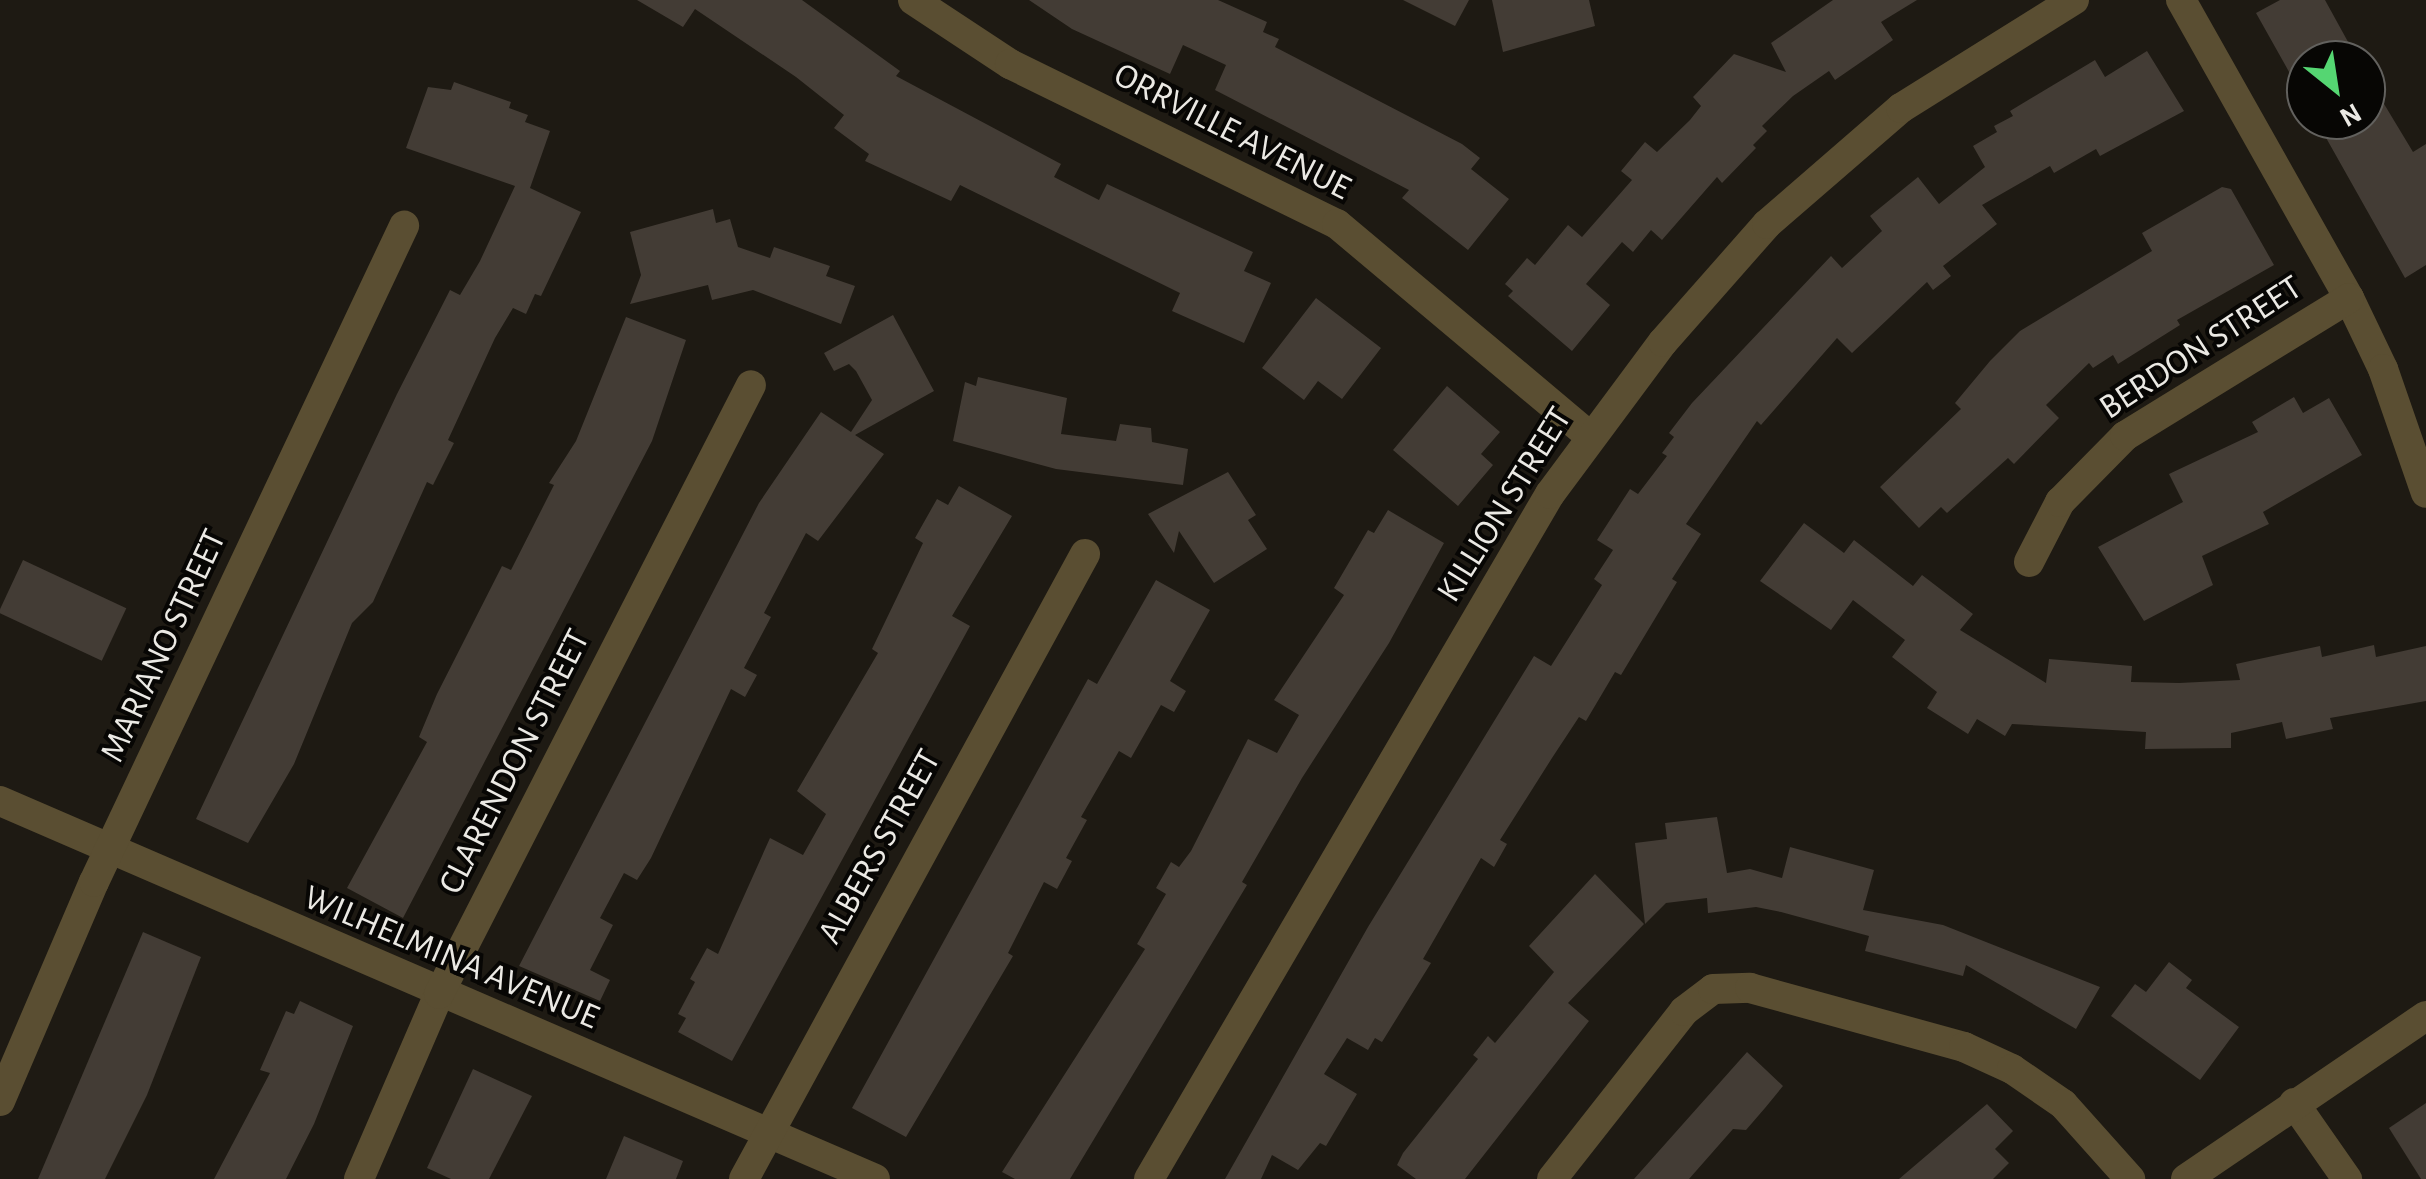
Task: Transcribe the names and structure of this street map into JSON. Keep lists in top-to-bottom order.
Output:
{
  "streets": {
    "street": [
      "ORRVILLE AVENUE",
      "BERDON STREET",
      "KILLION STREET",
      "MARIANO STREET",
      "CLARENDON STREET",
      "ALBERS STREET",
      "WILHELMINA AVENUE"
    ]
  },
  "crossings": [
    ["ORRVILLE AVENUE", "KILLION STREET"],
    ["MARIANO STREET", "WILHELMINA AVENUE"],
    ["CLARENDON STREET", "WILHELMINA AVENUE"],
    ["ALBERS STREET", "WILHELMINA AVENUE"]
  ],
  "north": "bottom right"
}
